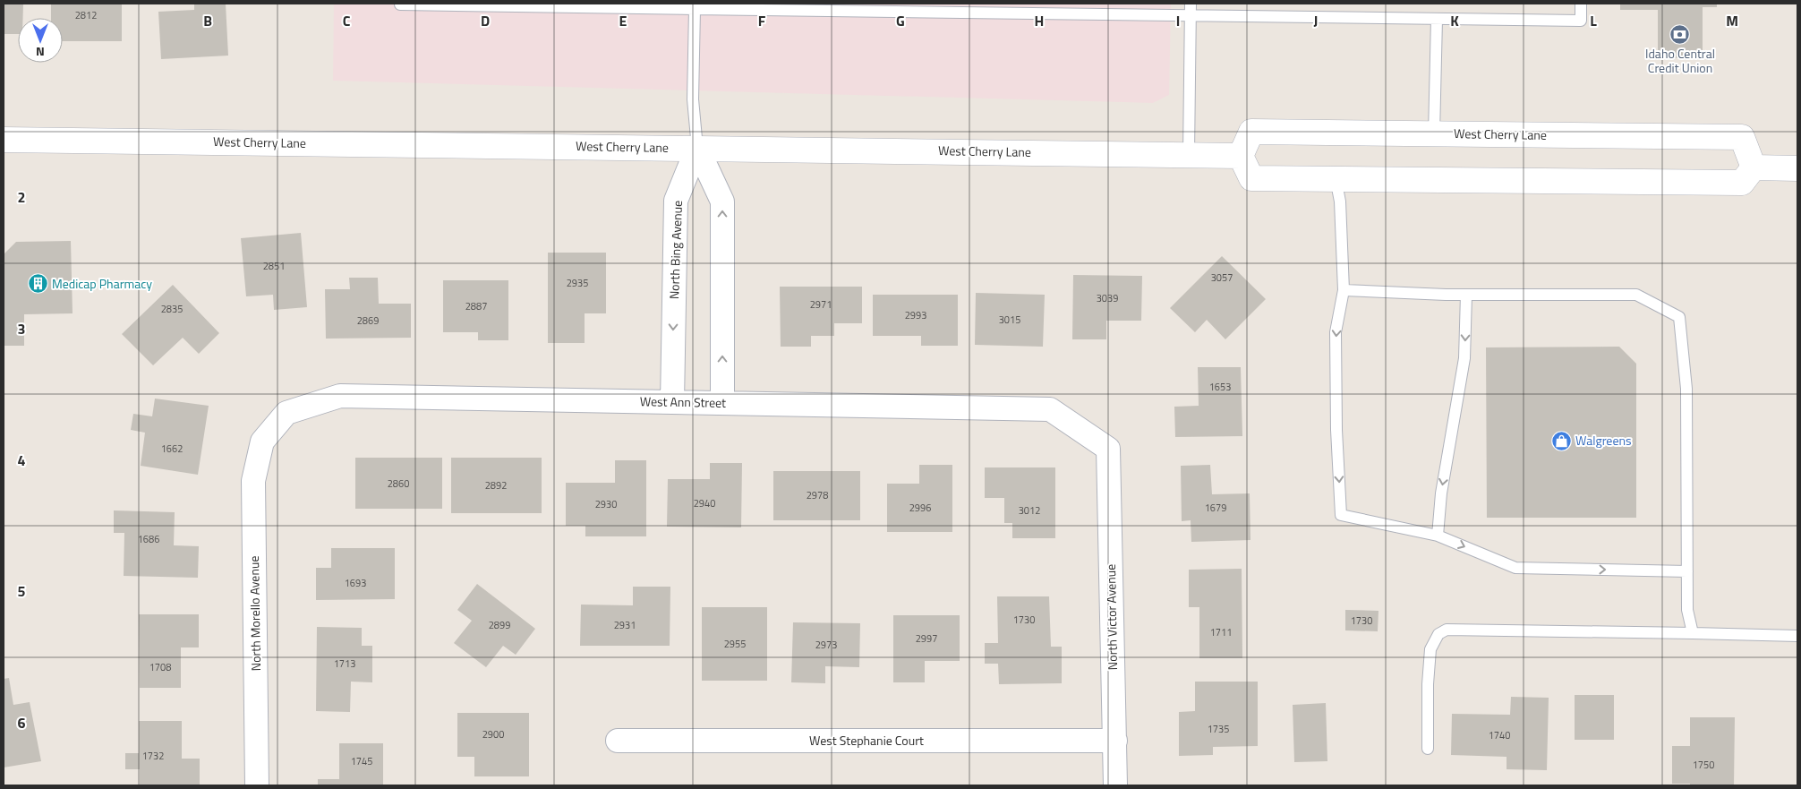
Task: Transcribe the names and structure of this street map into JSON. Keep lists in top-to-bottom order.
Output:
{
  "streets": {
    "main road": ["West Cherry Lane"],
    "street": [
      "North Bing Avenue",
      "West Ann Street",
      "North Morello Avenue",
      "North Victor Avenue",
      "West Stephanie Court"
    ]
  },
  "crossings": [
    ["West Cherry Lane", "North Bing Avenue"],
    ["North Bing Avenue", "West Ann Street"],
    ["West Ann Street", "North Morello Avenue"],
    ["West Ann Street", "North Victor Avenue"],
    ["North Victor Avenue", "West Stephanie Court"]
  ],
  "places": {
    "bank": ["Idaho Central Credit Union"],
    "building": ["Medicap Pharmacy"],
    "shop": ["Walgreens"]
  },
  "house_numbers": [
    "2812",
    "2851",
    "3057",
    "2935",
    "3039",
    "2971",
    "2887",
    "2835",
    "2993",
    "3015",
    "2869",
    "1653",
    "1662",
    "2860",
    "2892",
    "2978",
    "2940",
    "2930",
    "2996",
    "1679",
    "3012",
    "1686",
    "1693",
    "1730",
    "1730",
    "2899",
    "2931",
    "1711",
    "2997",
    "2955",
    "2973",
    "1713",
    "1708",
    "1735",
    "2900",
    "1740",
    "1732",
    "1745",
    "1750"
  ],
  "north": "bottom",
  "grid": {
    "columns": [
      "B",
      "C",
      "D",
      "E",
      "F",
      "G",
      "H",
      "I",
      "J",
      "K",
      "L",
      "M"
    ],
    "rows": [
      "2",
      "3",
      "4",
      "5",
      "6"
    ]
  }
}
